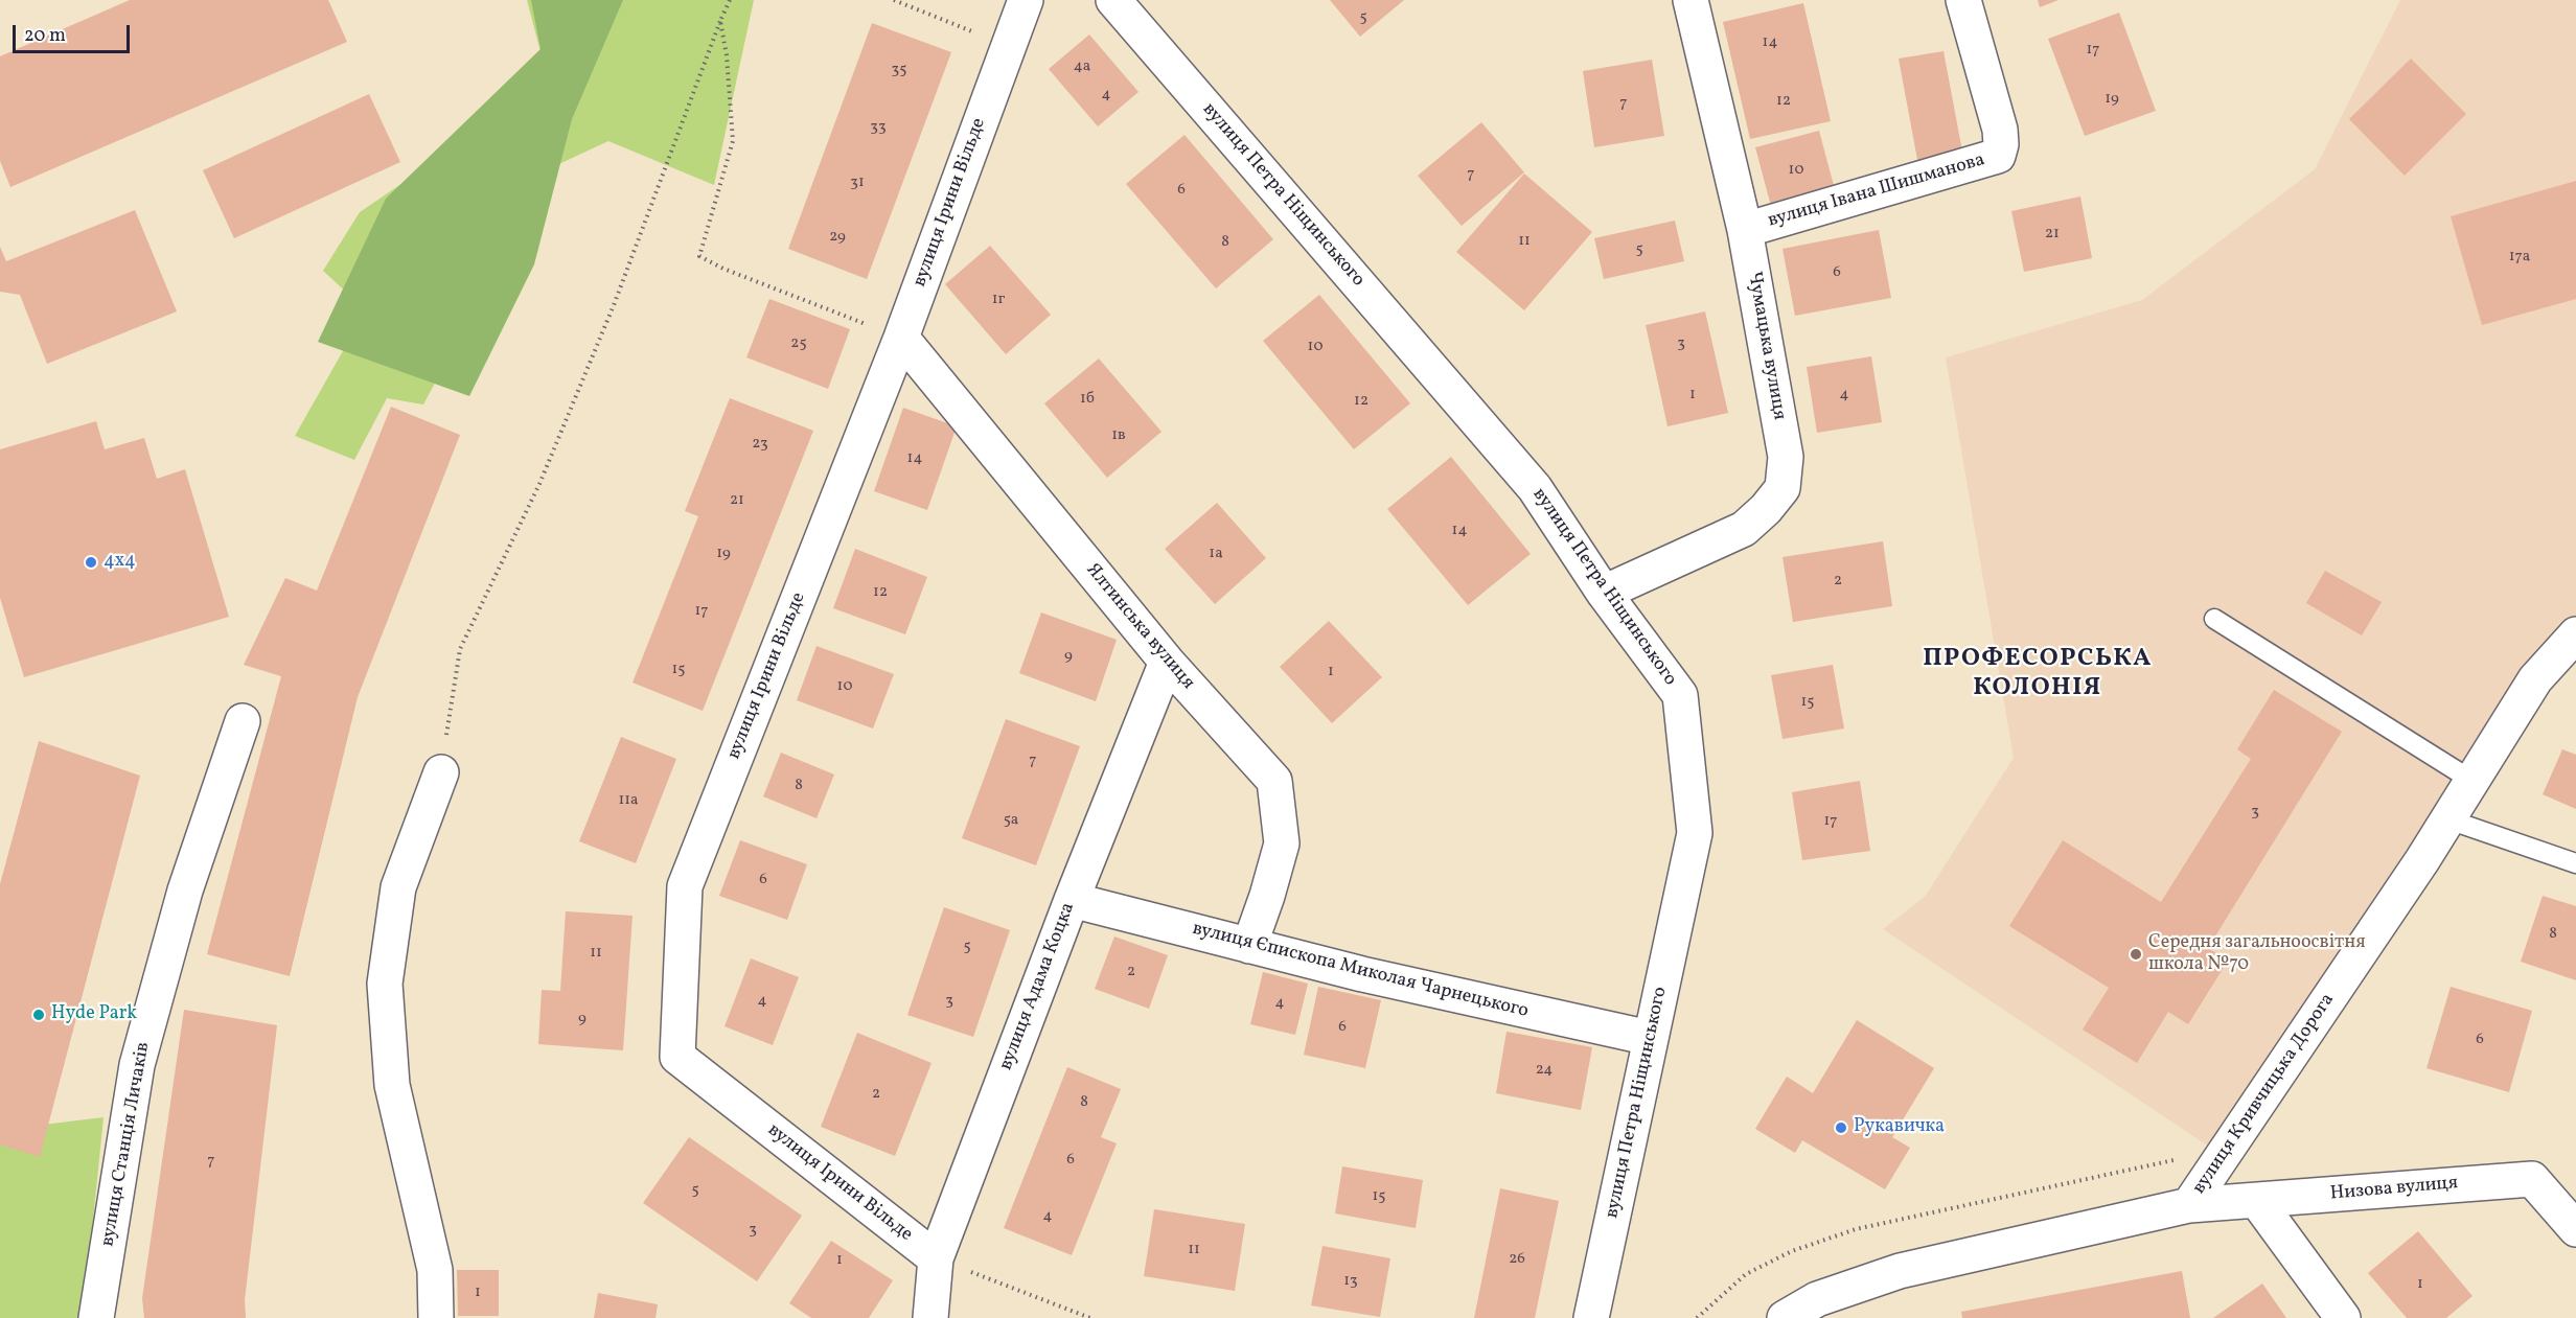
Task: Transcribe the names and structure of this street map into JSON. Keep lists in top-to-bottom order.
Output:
{
  "streets": {
    "street": [
      "вулиця Івана Шишманова",
      "вулиця Петра Ніщинського",
      "вулиця Ірини Вільде",
      "Чумацька вулиця",
      "Ялтинська вулиця",
      "вулиця Єпископа Миколая Чарнецького",
      "вулиця Адама Коцка",
      "вулиця Кривчицька Дорога",
      "вулиця Станція Личаків",
      "Низова вулиця"
    ]
  },
  "crossings": [
    ["вулиця Івана Шишманова", "Чумацька вулиця"],
    ["вулиця Петра Ніщинського", "Чумацька вулиця"],
    ["вулиця Петра Ніщинського", "вулиця Єпископа Миколая Чарнецького"],
    ["вулиця Ірини Вільде", "Ялтинська вулиця"],
    ["вулиця Ірини Вільде", "вулиця Адама Коцка"],
    ["Ялтинська вулиця", "вулиця Єпископа Миколая Чарнецького"],
    ["Ялтинська вулиця", "вулиця Адама Коцка"],
    ["вулиця Єпископа Миколая Чарнецького", "вулиця Адама Коцка"],
    ["вулиця Кривчицька Дорога", "Низова вулиця"]
  ],
  "districts": ["ПРОФЕСОРСЬКА КОЛОНІЯ"],
  "places": [
    "4х4",
    "Середня загальноосвітня школа №70",
    "Hyde Park",
    "Рукавичка"
  ],
  "house_numbers": [
    "5",
    "14",
    "17",
    "4а",
    "35",
    "4",
    "19",
    "12",
    "7",
    "33",
    "10",
    "7",
    "31",
    "6",
    "21",
    "29",
    "11",
    "8",
    "5",
    "17а",
    "6",
    "1г",
    "25",
    "3",
    "10",
    "1",
    "4",
    "1б",
    "12",
    "1в",
    "23",
    "14",
    "21",
    "14",
    "19",
    "1а",
    "2",
    "12",
    "17",
    "9",
    "15",
    "1",
    "10",
    "15",
    "7",
    "8",
    "11а",
    "3",
    "5а",
    "17",
    "6",
    "8",
    "5",
    "11",
    "2",
    "4",
    "3",
    "4",
    "9",
    "6",
    "6",
    "24",
    "2",
    "8",
    "6",
    "7",
    "5",
    "15",
    "4",
    "3",
    "11",
    "26",
    "1",
    "13",
    "1",
    "1"
  ],
  "scale_bar": "20 m"
}
